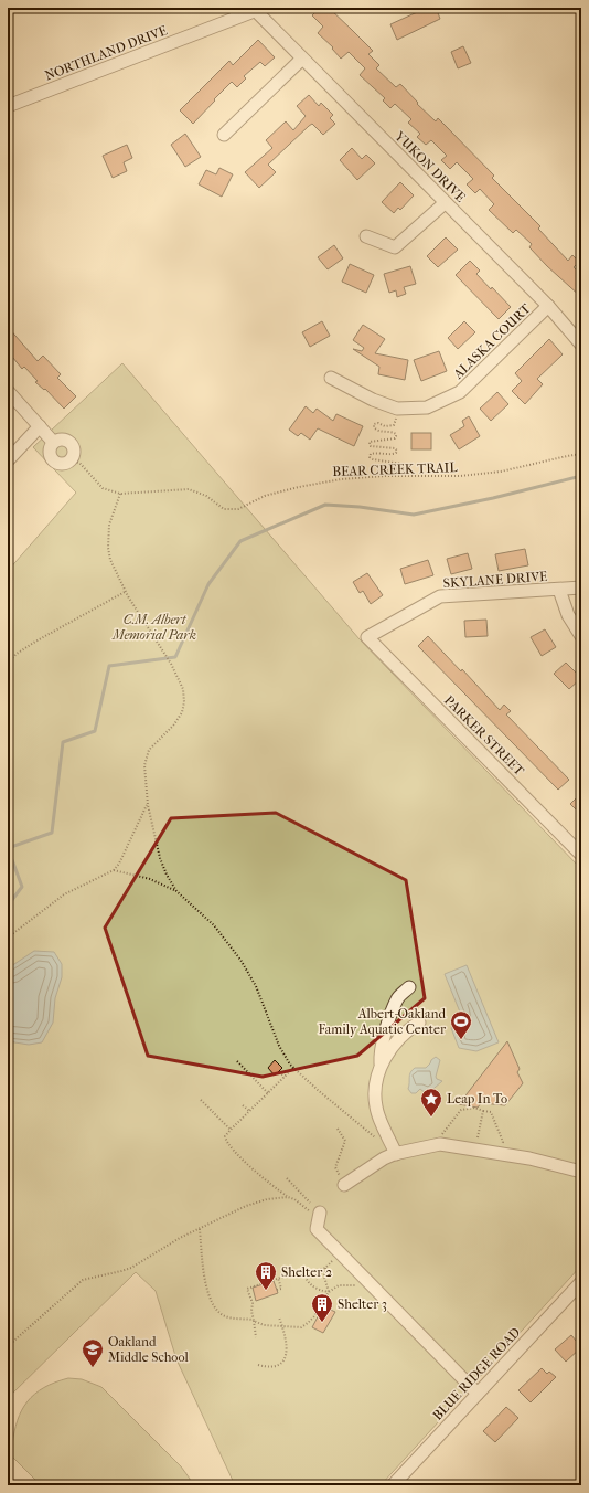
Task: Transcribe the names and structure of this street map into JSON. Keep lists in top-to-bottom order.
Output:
{
  "streets": {
    "street": [
      "NORTHLAND DRIVE",
      "YUKON DRIVE",
      "ALASKA COURT",
      "SKYLANE DRIVE",
      "PARKER STREET",
      "BLUE RIDGE ROAD"
    ],
    "path": ["BEAR CREEK TRAIL"]
  },
  "crossings": [
    ["NORTHLAND DRIVE", "YUKON DRIVE"],
    ["YUKON DRIVE", "ALASKA COURT"],
    ["SKYLANE DRIVE", "PARKER STREET"]
  ],
  "parks": ["C.M. Albert Memorial Park"],
  "places": {
    "sports": ["Albert-Oakland Family Aquatic Center"],
    "place": ["Leap In To"],
    "building": ["Shelter 2", "Shelter 3"],
    "school or university": ["Oakland Middle School"]
  }
}
